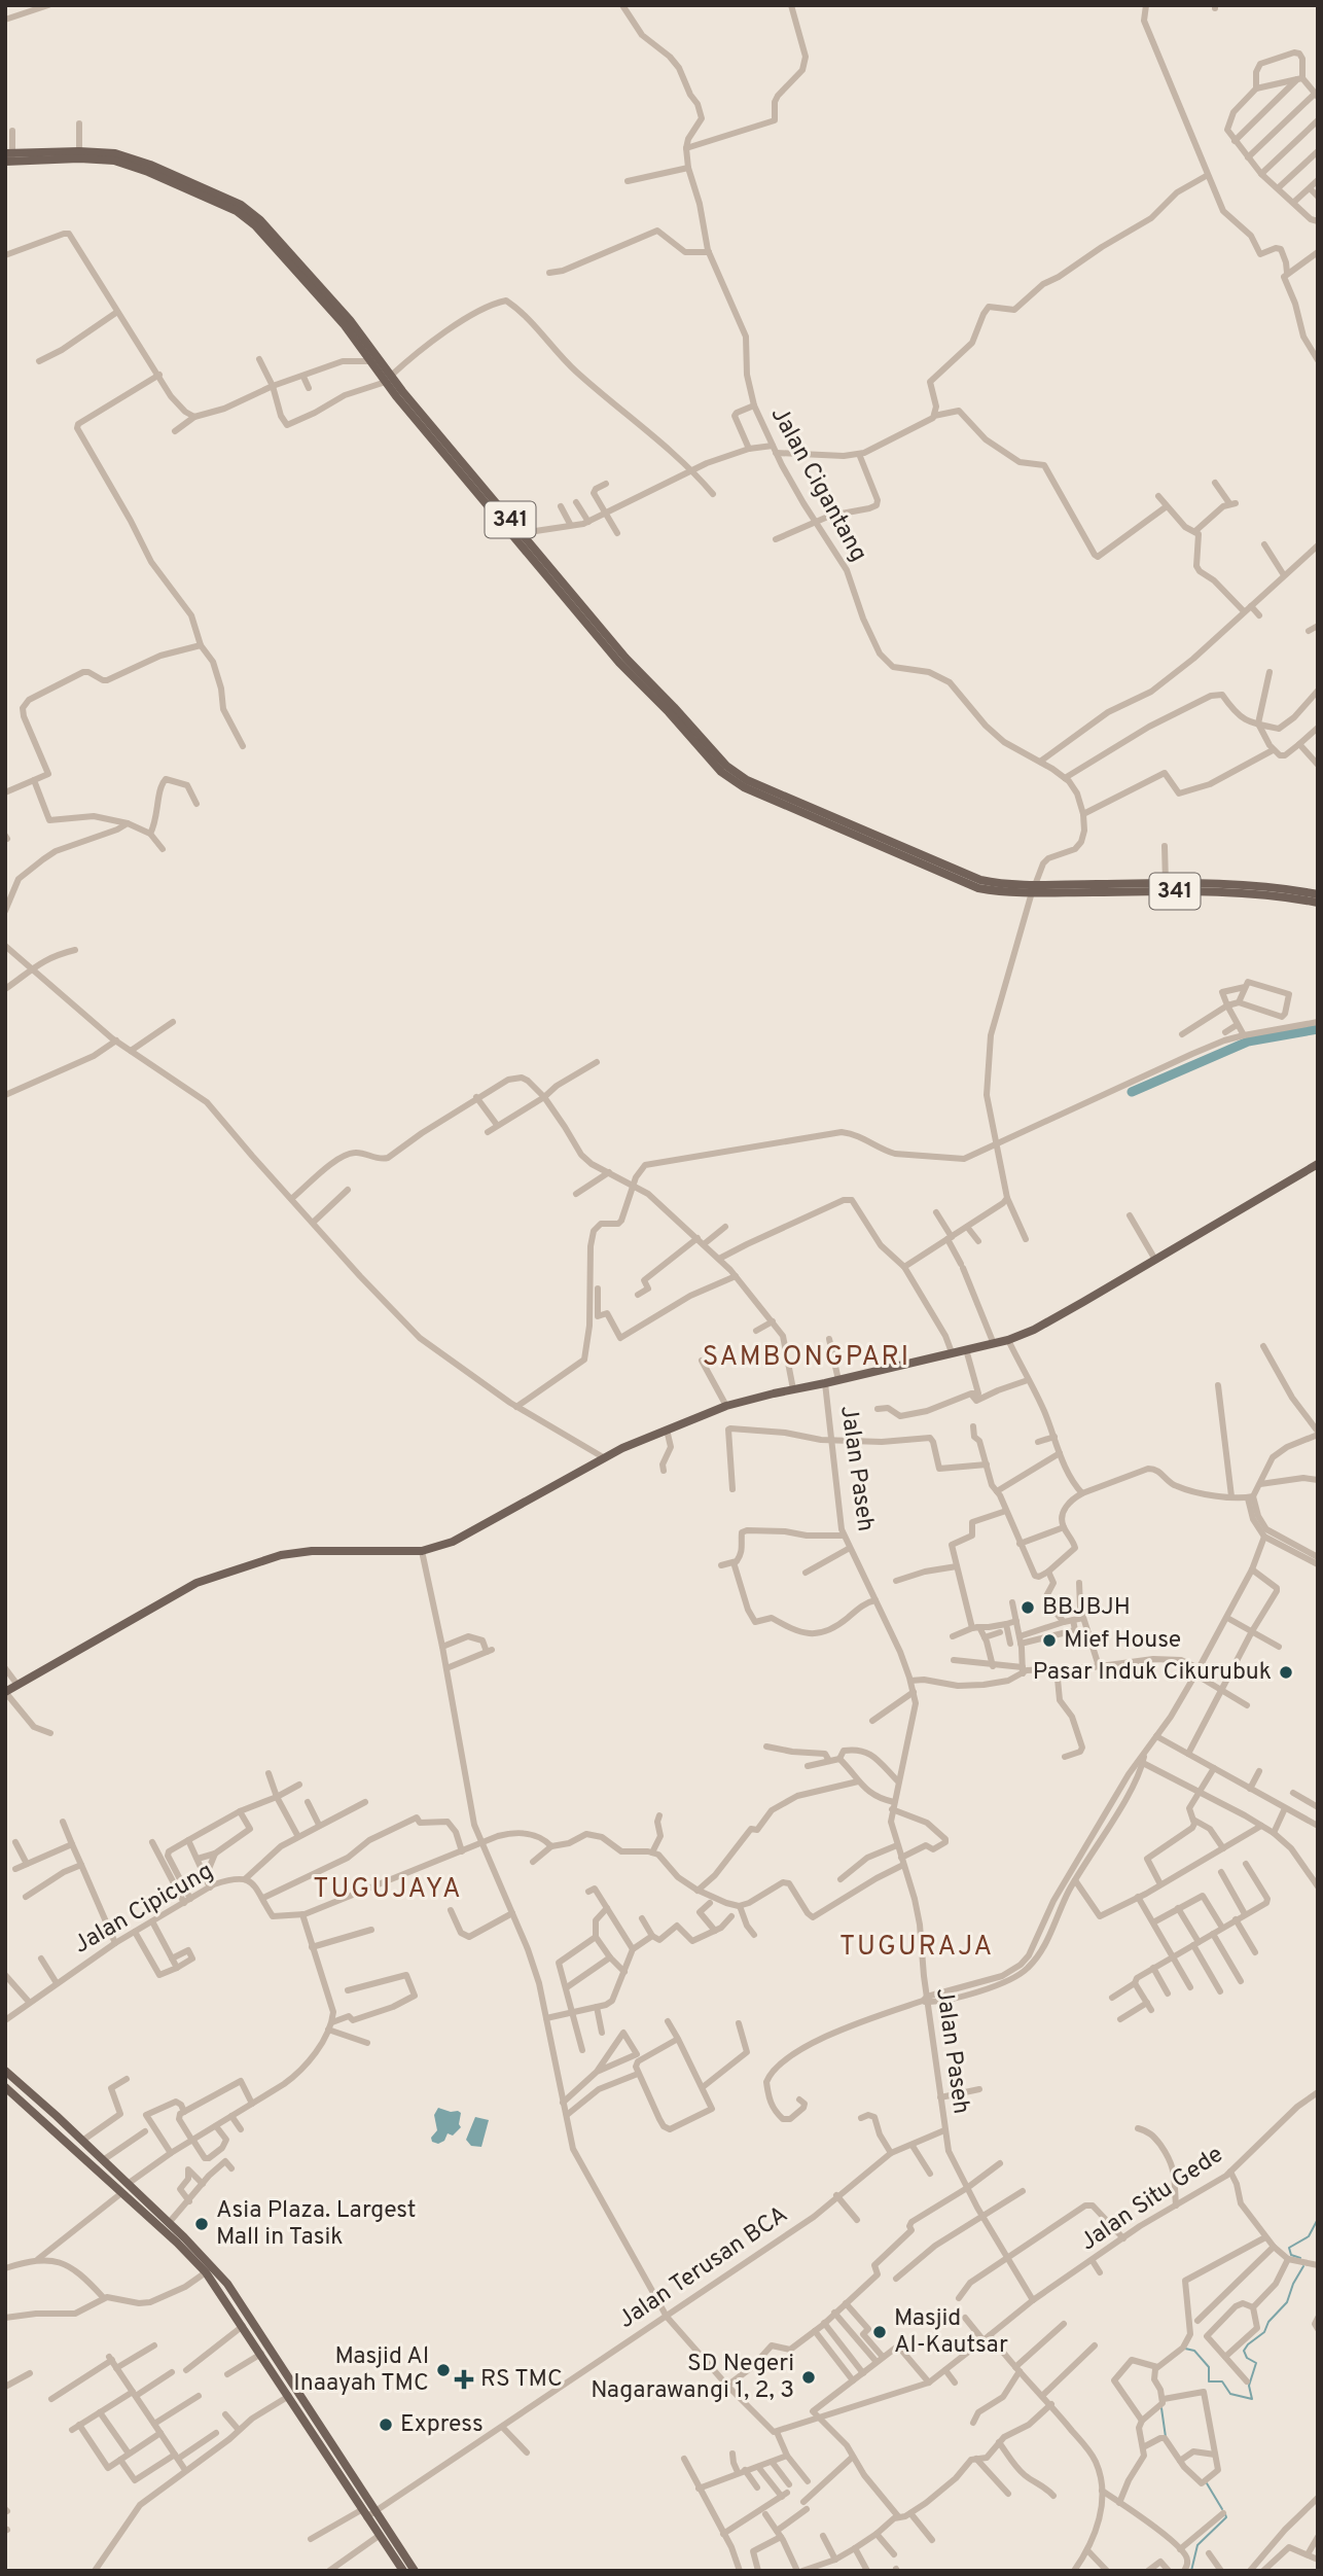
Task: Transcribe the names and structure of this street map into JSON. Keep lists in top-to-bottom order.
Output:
{
  "streets": {
    "main road": ["341"],
    "street": [
      "Jalan Cigantang",
      "Jalan Paseh",
      "Jalan Cipicung",
      "Jalan Situ Gede",
      "Jalan Terusan BCA"
    ]
  },
  "crossings": [
    ["Jalan Paseh", "Jalan Situ Gede"],
    ["Jalan Paseh", "Jalan Terusan BCA"]
  ],
  "districts": ["SAMBONGPARI", "TUGUJAYA", "TUGURAJA"],
  "places": {
    "other": [
      "BBJBJH",
      "Mief House",
      "Pasar Induk Cikurubuk",
      "Asia Plaza. Largest Mall in Tasik",
      "Masjid Al-Kautsar",
      "Masjid Al Inaayah TMC",
      "SD Negeri Nagarawangi 1, 2, 3",
      "Express"
    ],
    "health": ["RS TMC"]
  }
}
